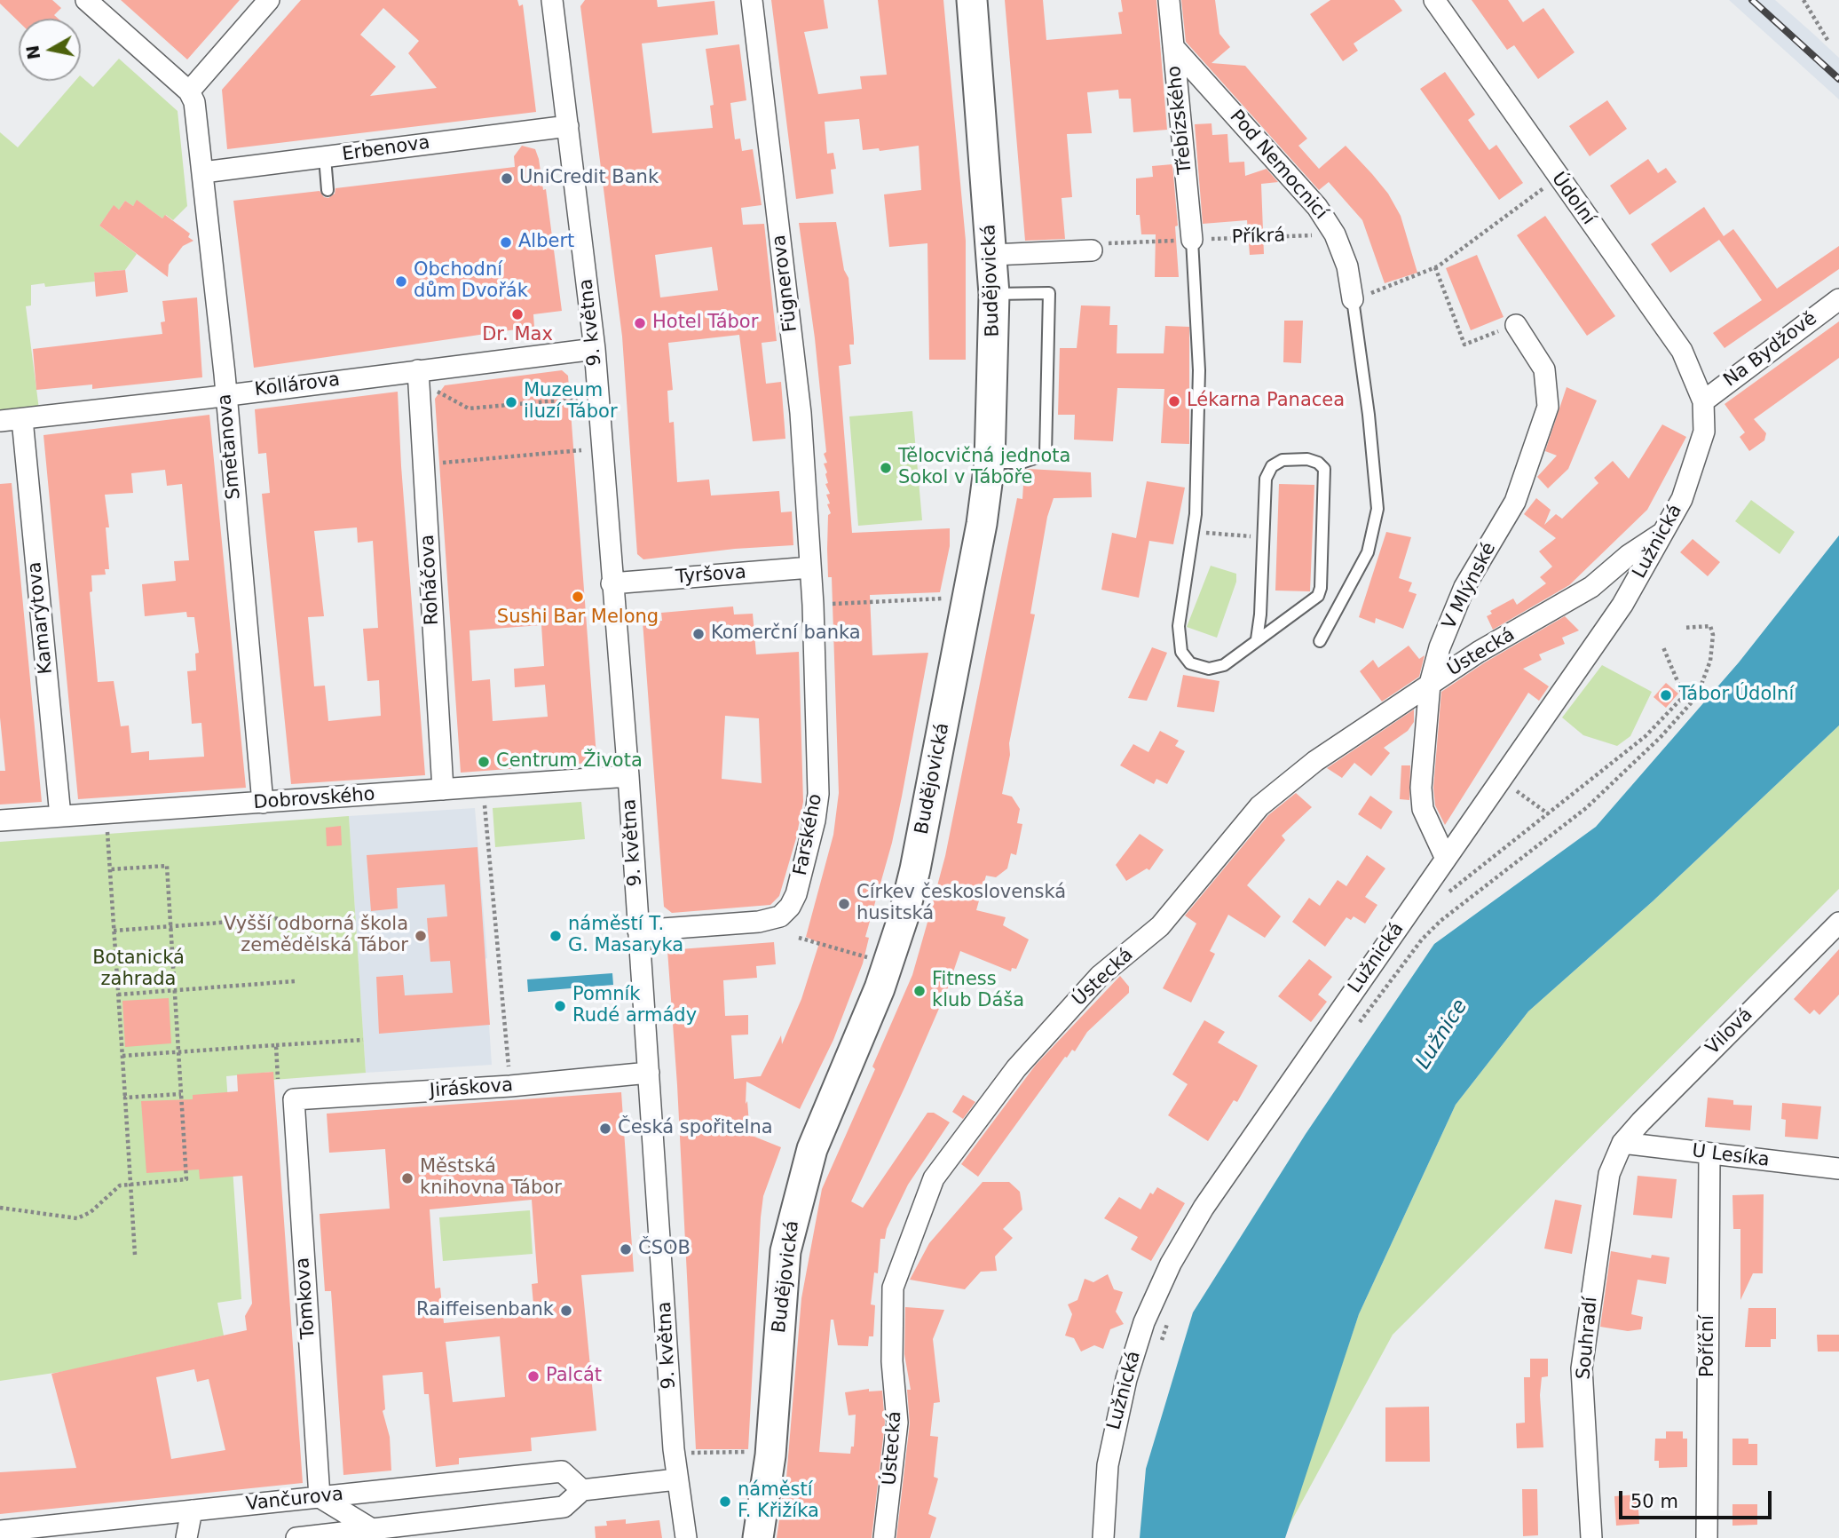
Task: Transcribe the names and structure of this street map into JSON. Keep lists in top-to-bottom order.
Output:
{
  "streets": {
    "main road": ["Budějovická"],
    "street": [
      "Třebízského",
      "Erbenova",
      "Pod Nemocnicí",
      "Údolní",
      "Fügnerova",
      "9. května",
      "Na Bydžově",
      "Kollárova",
      "Smetanova",
      "Lužnická",
      "Tyršova",
      "Roháčova",
      "V Mlýnské",
      "Kamarýtova",
      "Ústecká",
      "Dobrovského",
      "Farského",
      "Vilová",
      "Jiráskova",
      "U Lesíka",
      "Tomkova",
      "Souhradí",
      "Poříční",
      "Vančurova"
    ],
    "path": ["Příkrá"]
  },
  "crossings": [
    ["Třebízského", "Pod Nemocnicí"],
    ["Třebízského", "Příkrá"],
    ["Erbenova", "9. května"],
    ["Erbenova", "Smetanova"],
    ["Údolní", "Na Bydžově"],
    ["Údolní", "Lužnická"],
    ["Fügnerova", "Tyršova"],
    ["Fügnerova", "Farského"],
    ["9. května", "Kollárova"],
    ["9. května", "Tyršova"],
    ["9. května", "Dobrovského"],
    ["9. května", "Farského"],
    ["9. května", "Jiráskova"],
    ["9. května", "Vančurova"],
    ["Na Bydžově", "Lužnická"],
    ["Kollárova", "Smetanova"],
    ["Kollárova", "Roháčova"],
    ["Kollárova", "Kamarýtova"],
    ["Smetanova", "Dobrovského"],
    ["Lužnická", "V Mlýnské"],
    ["Lužnická", "Ústecká"],
    ["Tyršova", "Farského"],
    ["Roháčova", "Dobrovského"],
    ["V Mlýnské", "Ústecká"],
    ["Kamarýtova", "Dobrovského"],
    ["Vilová", "U Lesíka"],
    ["Vilová", "Souhradí"],
    ["Jiráskova", "Tomkova"],
    ["U Lesíka", "Souhradí"],
    ["U Lesíka", "Poříční"],
    ["Tomkova", "Vančurova"]
  ],
  "water": ["Lužnice"],
  "parks": ["Botanická zahrada"],
  "places": [
    "UniCredit Bank",
    "Albert",
    "Obchodní dům Dvořák",
    "Dr. Max",
    "Hotel Tábor",
    "Lékarna Panacea",
    "Muzeum iluzí Tábor",
    "Tělocvičná jednota Sokol v Táboře",
    "Sushi Bar Melong",
    "Komerční banka",
    "Tábor Údolní",
    "Centrum Života",
    "Církev československá husitská",
    "Vyšší odborná škola zemědělská Tábor",
    "náměstí T. G. Masaryka",
    "Fitness klub Dáša",
    "Pomník Rudé armády",
    "Česká spořitelna",
    "Městská knihovna Tábor",
    "ČSOB",
    "Raiffeisenbank",
    "Palcát",
    "náměstí F. Křižíka"
  ],
  "scale_bar": "50 m",
  "north": "left"
}
